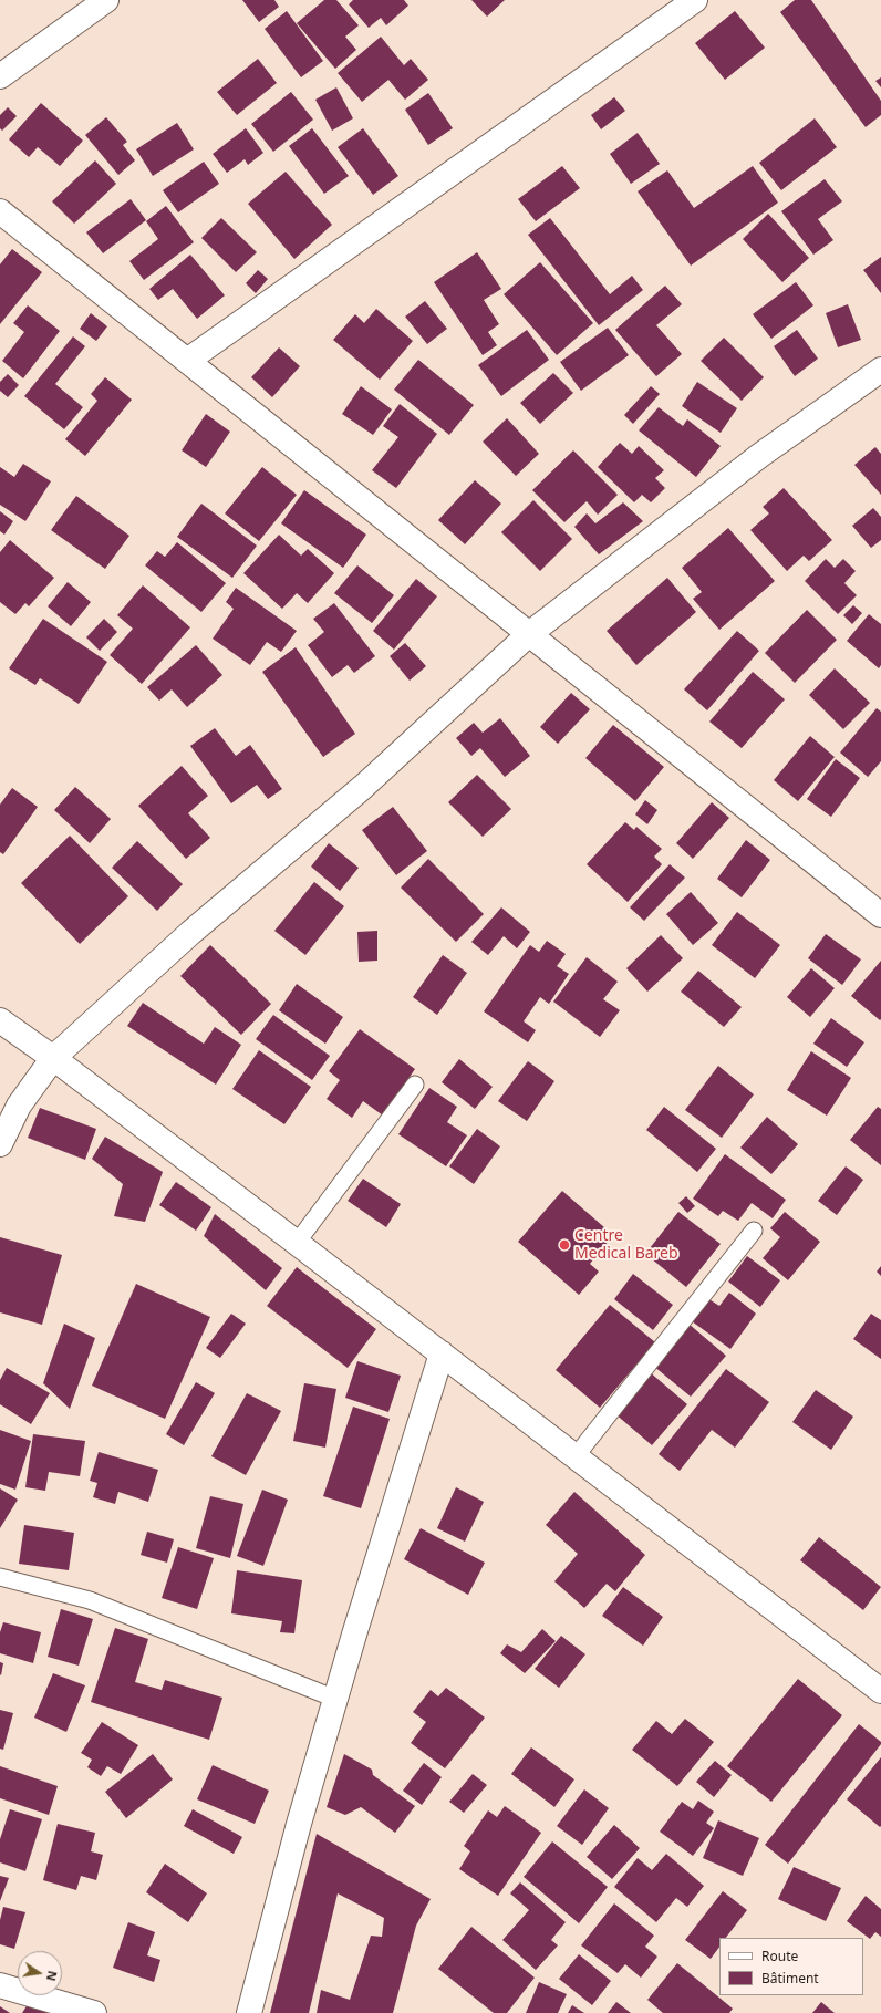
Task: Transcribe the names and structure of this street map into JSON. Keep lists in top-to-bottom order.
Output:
{
  "places": ["Centre Medical Bareb"],
  "legend": ["Route", "Bâtiment"],
  "north": "right"
}
